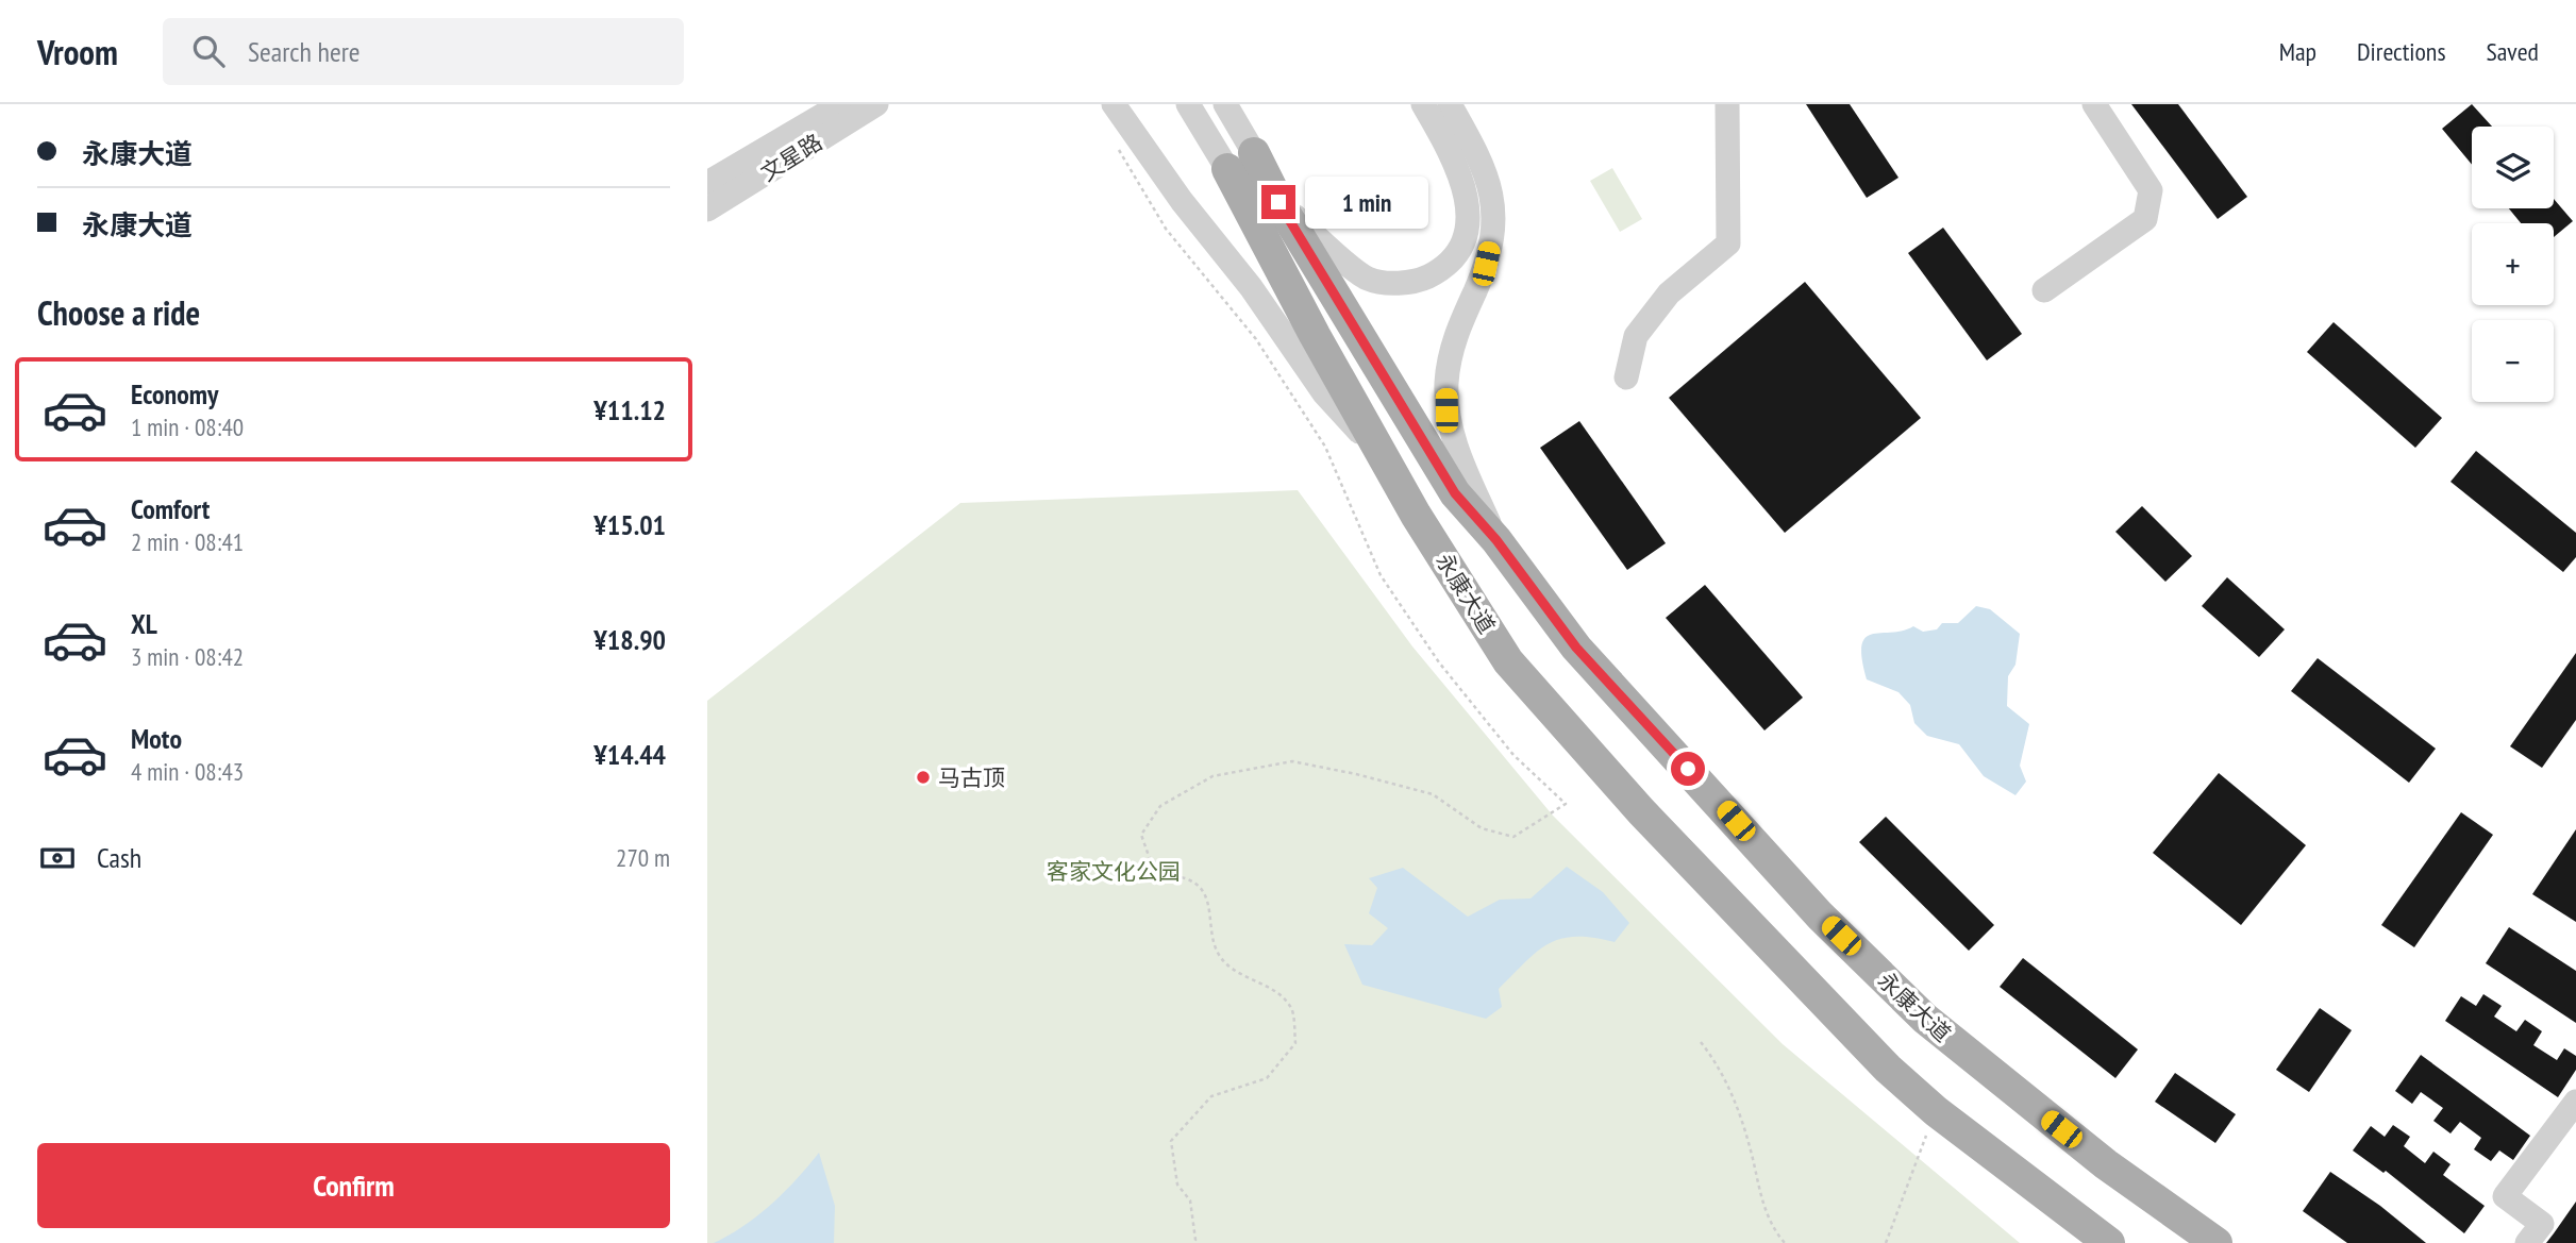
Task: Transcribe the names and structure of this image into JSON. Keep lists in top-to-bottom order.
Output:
{
  "streets": {
    "main road": ["永康大道"],
    "street": ["文星路"]
  },
  "parks": ["客家文化公园"],
  "places": ["马古顶"],
  "page": {
    "header": "Vroom",
    "search": "Search here",
    "nav": ["Map", "Directions", "Saved"],
    "banner": ["永康大道", "永康大道"],
    "map_buttons": ["+", "−"],
    "bubble": "1 min",
    "heading": "Choose a ride",
    "list": [
      {
        "name": "Economy",
        "note": "1 min · 08:40",
        "value": "¥11.12"
      },
      {
        "name": "Comfort",
        "note": "2 min · 08:41",
        "value": "¥15.01"
      },
      {
        "name": "XL",
        "note": "3 min · 08:42",
        "value": "¥18.90"
      },
      {
        "name": "Moto",
        "note": "4 min · 08:43",
        "value": "¥14.44"
      }
    ],
    "pay": ["Cash", "270 m"],
    "buttons": "Confirm"
  }
}
